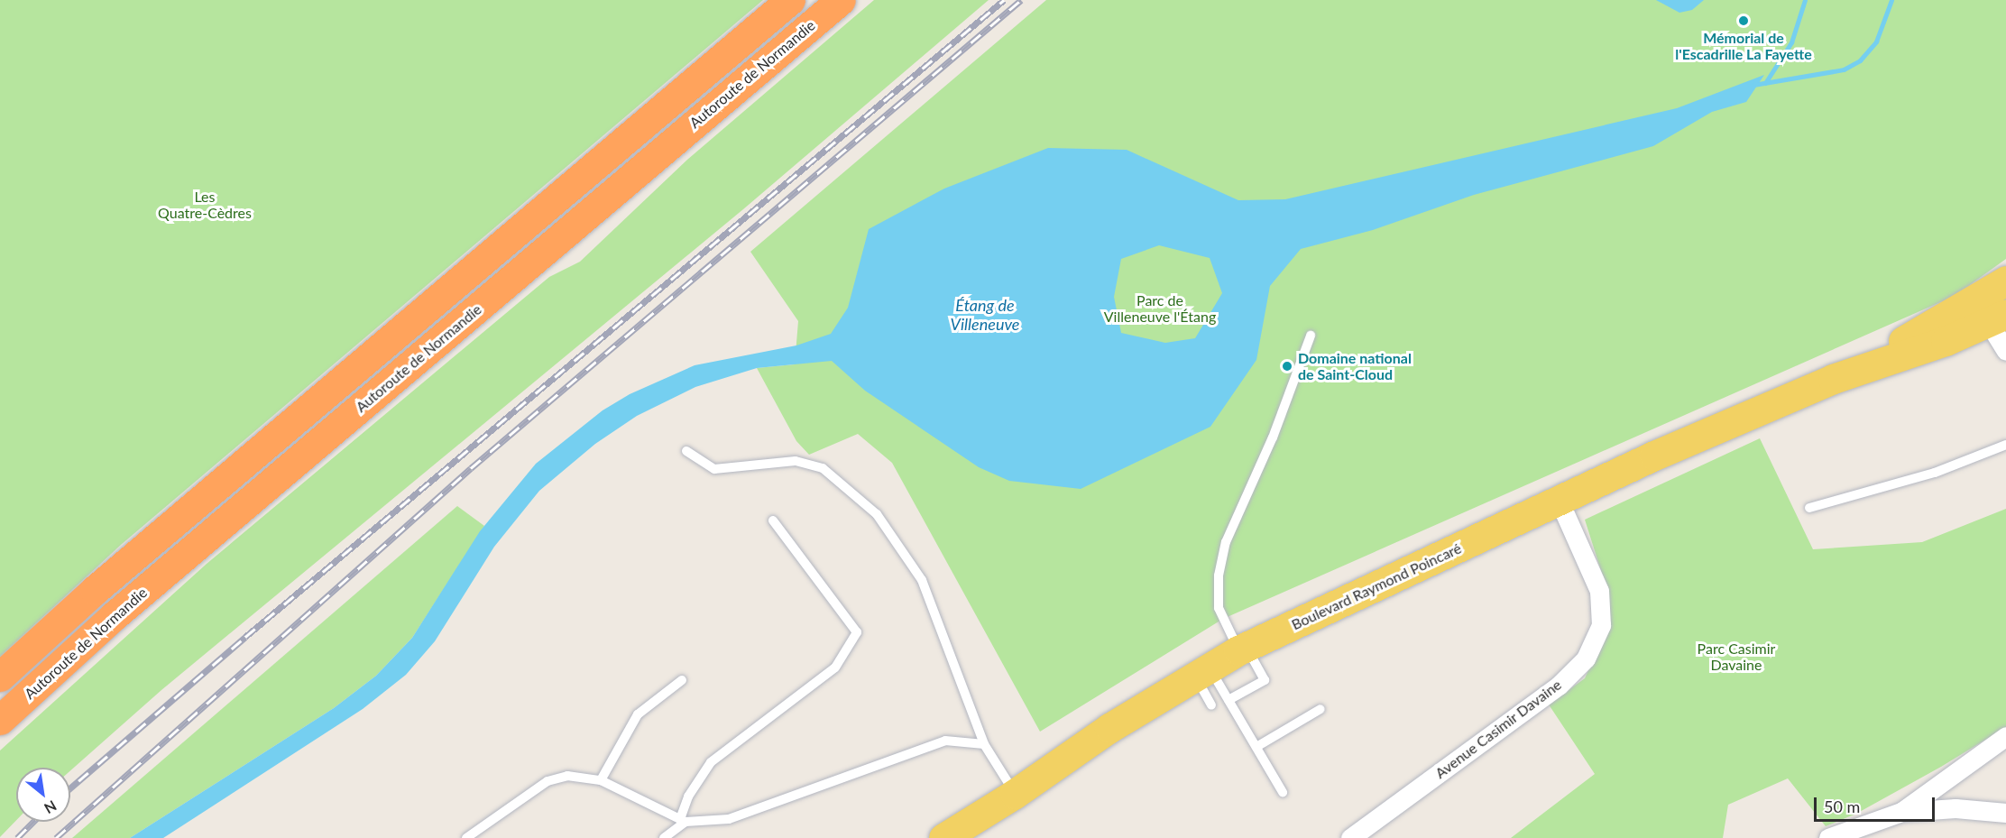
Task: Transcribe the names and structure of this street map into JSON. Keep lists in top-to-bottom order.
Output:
{
  "streets": {
    "highway": ["Autoroute de Normandie"],
    "main road": ["Boulevard Raymond Poincaré"],
    "street": ["Avenue Casimir Davaine"]
  },
  "crossings": [
    ["Boulevard Raymond Poincaré", "Avenue Casimir Davaine"]
  ],
  "water": ["Étang de Villeneuve"],
  "parks": ["Les Quatre-Cèdres", "Parc de Villeneuve l'Étang", "Parc Casimir Davaine"],
  "places": ["Mémorial de l'Escadrille La Fayette", "Domaine national de Saint-Cloud"],
  "scale_bar": "50 m",
  "north": "bottom right"
}
